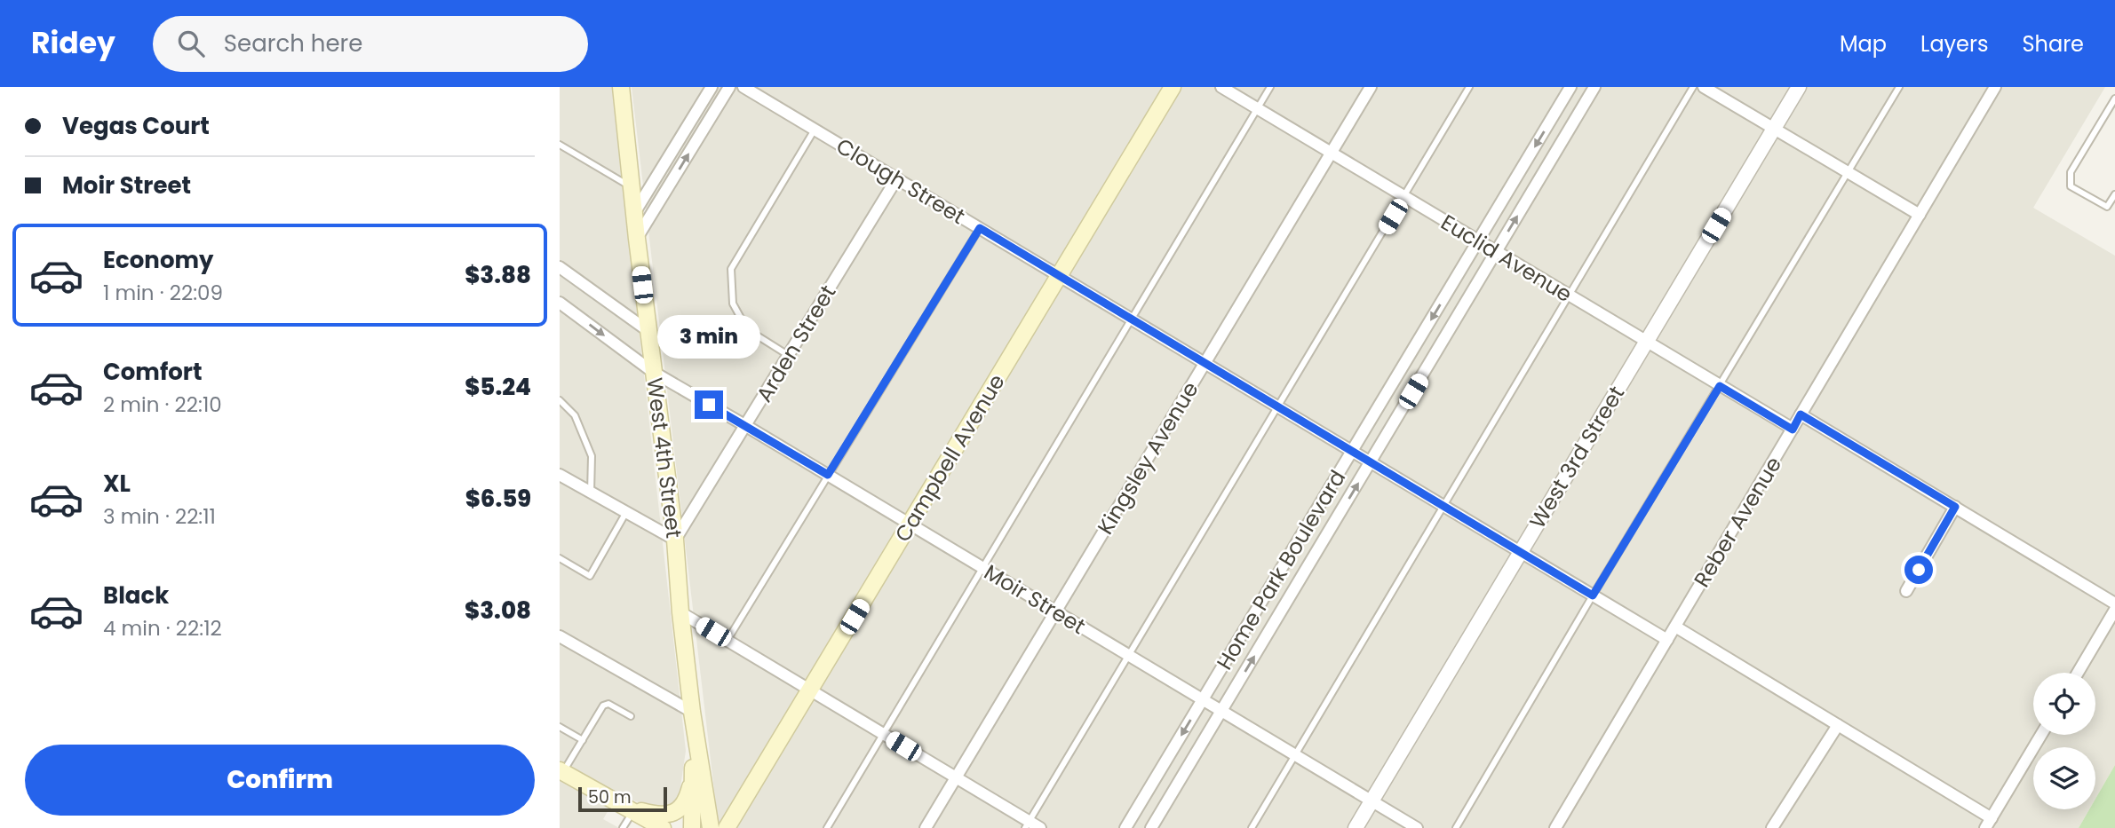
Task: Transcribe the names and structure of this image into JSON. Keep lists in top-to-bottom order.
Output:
{
  "streets": {
    "main road": ["West 4th Street", "Campbell Avenue"],
    "street": [
      "Clough Street",
      "Euclid Avenue",
      "Arden Street",
      "West 3rd Street",
      "Kingsley Avenue",
      "Reber Avenue",
      "Home Park Boulevard",
      "Moir Street"
    ]
  },
  "crossings": [
    ["Clough Street", "Arden Street"],
    ["Clough Street", "West 3rd Street"],
    ["Clough Street", "Campbell Avenue"],
    ["Clough Street", "Kingsley Avenue"],
    ["Clough Street", "Reber Avenue"],
    ["Clough Street", "Home Park Boulevard"],
    ["Euclid Avenue", "West 3rd Street"],
    ["Euclid Avenue", "Kingsley Avenue"],
    ["Euclid Avenue", "Reber Avenue"],
    ["Euclid Avenue", "Home Park Boulevard"],
    ["Arden Street", "West 4th Street"],
    ["Arden Street", "Moir Street"],
    ["West 3rd Street", "Moir Street"],
    ["West 4th Street", "Moir Street"],
    ["Campbell Avenue", "Moir Street"],
    ["Kingsley Avenue", "Moir Street"],
    ["Home Park Boulevard", "Moir Street"]
  ],
  "scale_bar": "50 m",
  "page": {
    "header": "Ridey",
    "search": "Search here",
    "nav": ["Map", "Layers", "Share"],
    "banner": ["Vegas Court", "Moir Street"],
    "list": [
      {
        "name": "Economy",
        "note": "1 min · 22:09",
        "value": "$3.88"
      },
      {
        "name": "Comfort",
        "note": "2 min · 22:10",
        "value": "$5.24"
      },
      {
        "name": "XL",
        "note": "3 min · 22:11",
        "value": "$6.59"
      },
      {
        "name": "Black",
        "note": "4 min · 22:12",
        "value": "$3.08"
      }
    ],
    "bubble": "3 min",
    "buttons": "Confirm",
    "scale": "50 m"
  }
}
